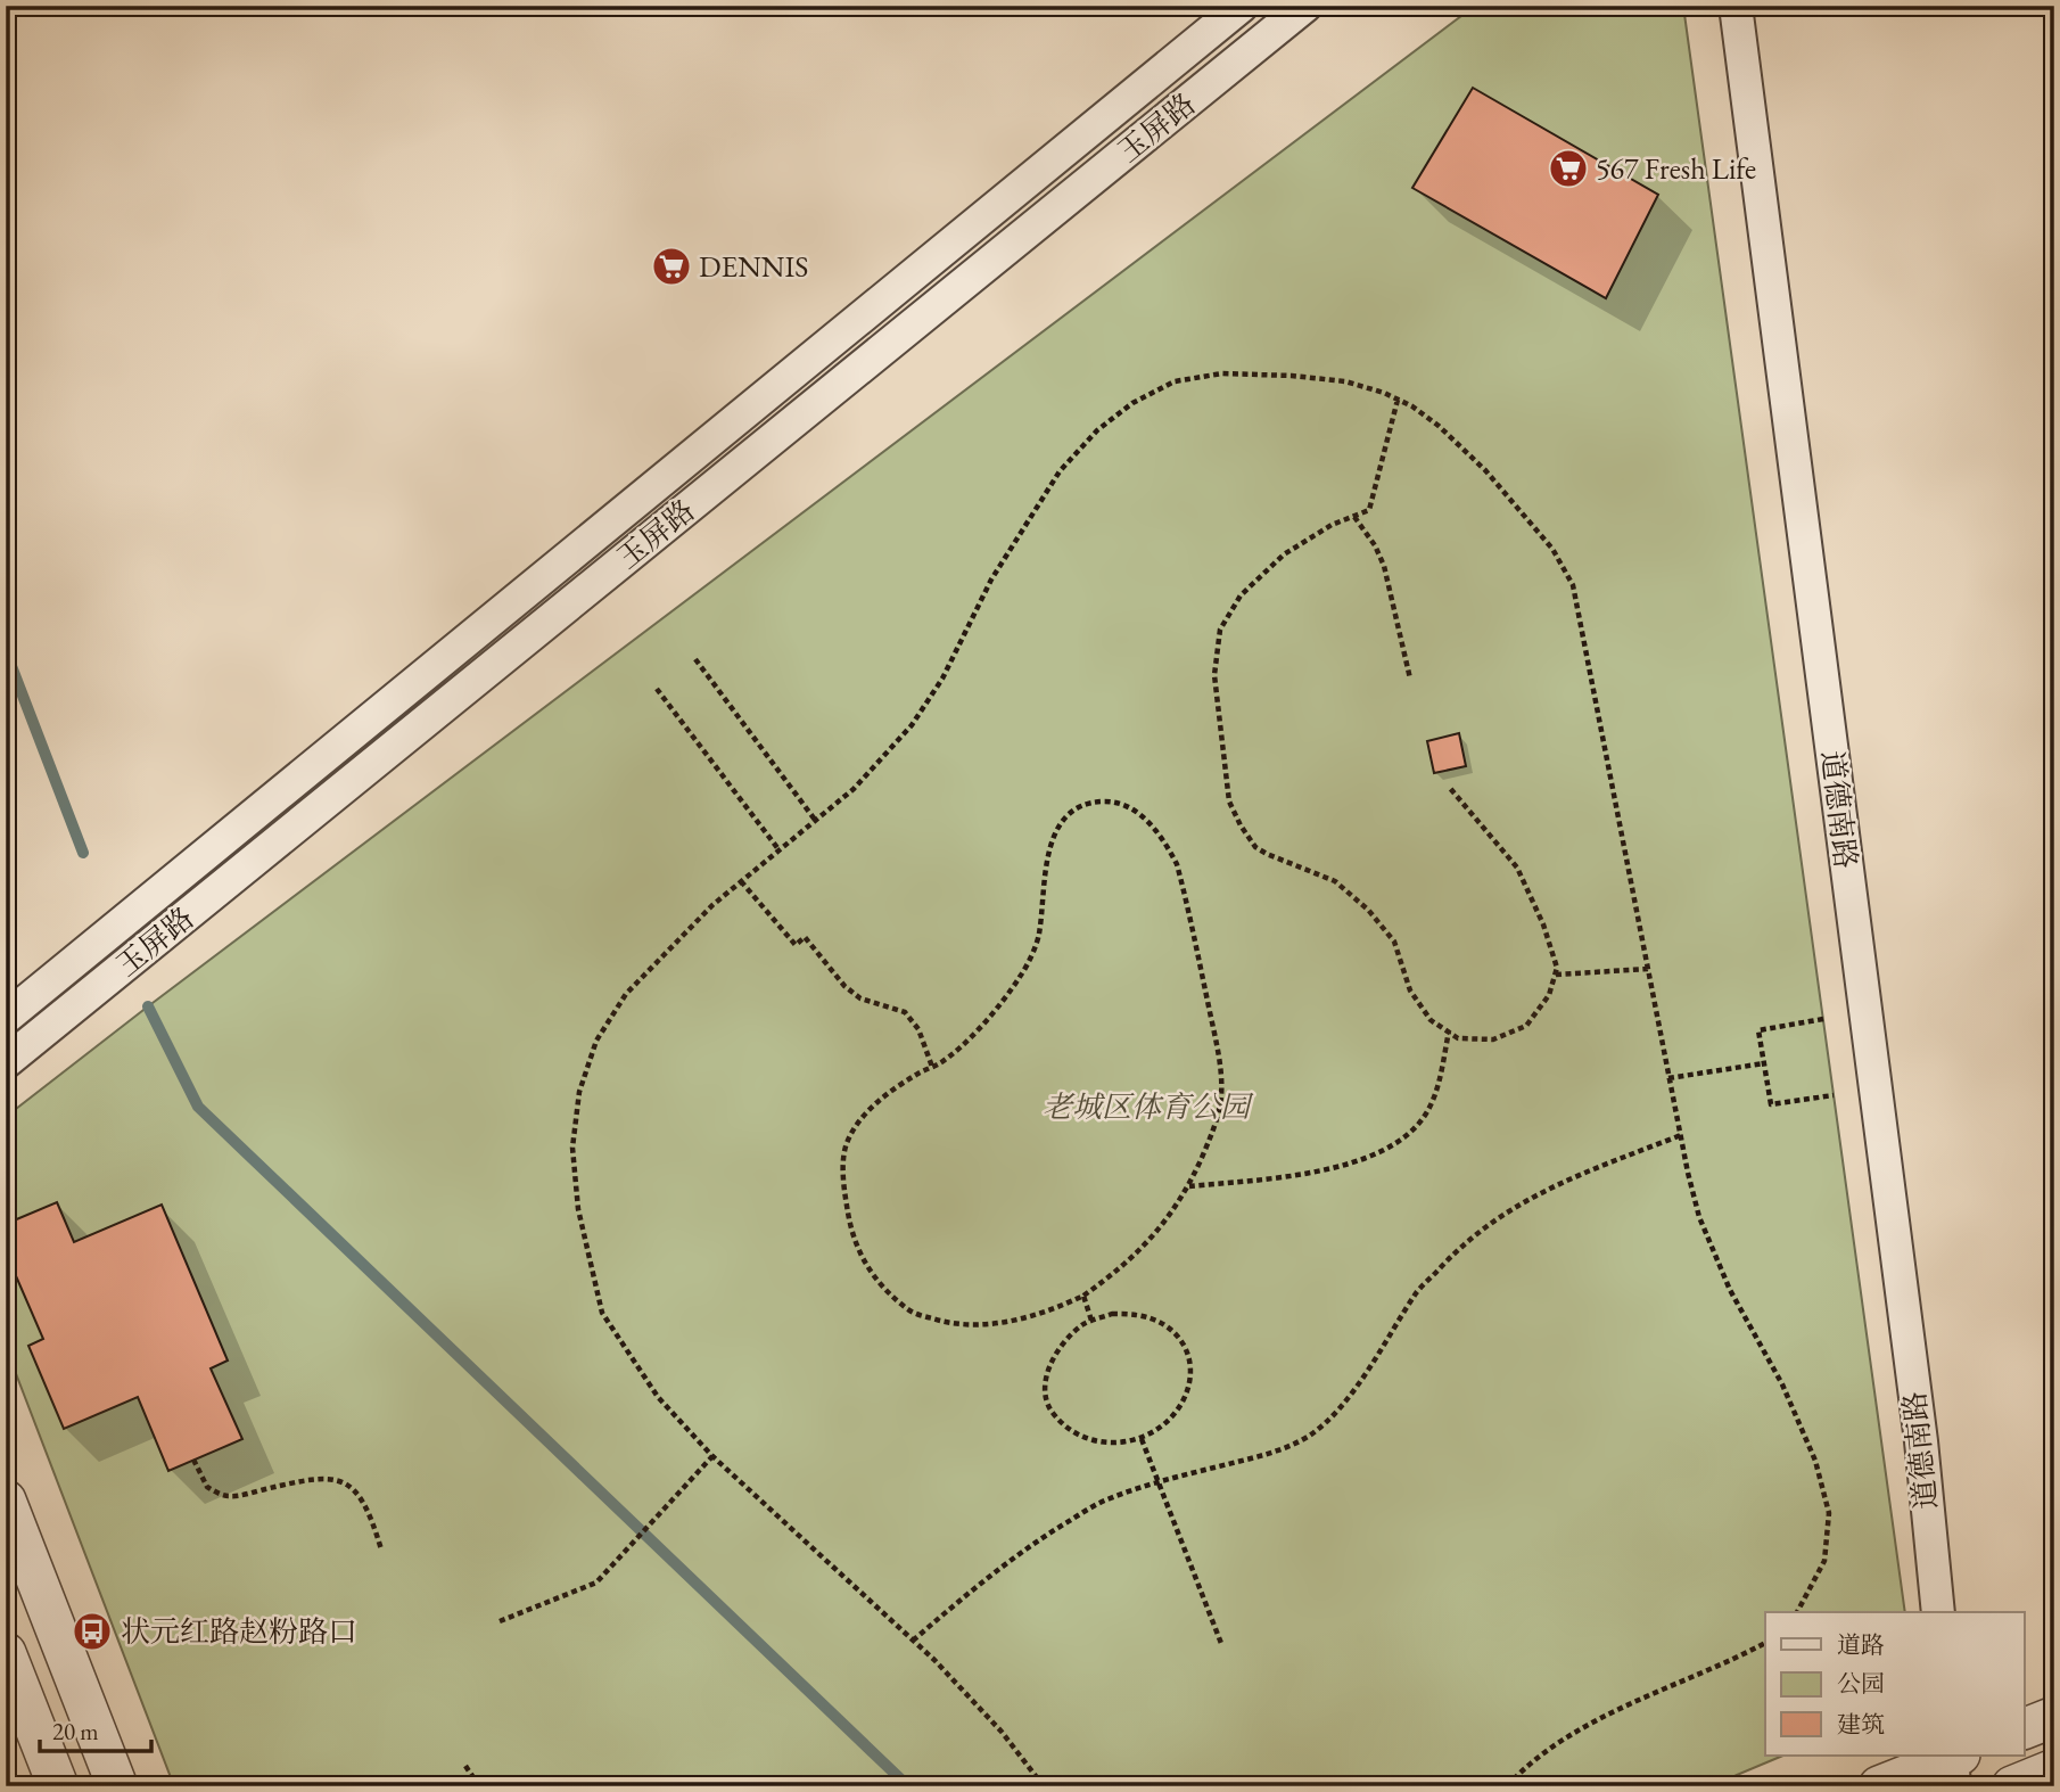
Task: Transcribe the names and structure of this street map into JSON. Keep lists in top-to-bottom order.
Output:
{
  "streets": {
    "street": ["玉屏路", "道德南路"]
  },
  "parks": ["老城区体育公园"],
  "places": {
    "supermarket": ["567 Fresh Life", "DENNIS"],
    "bus stop": ["状元红路赵粉路口"]
  },
  "legend": ["道路", "公园", "建筑"],
  "scale_bar": "20 m"
}
